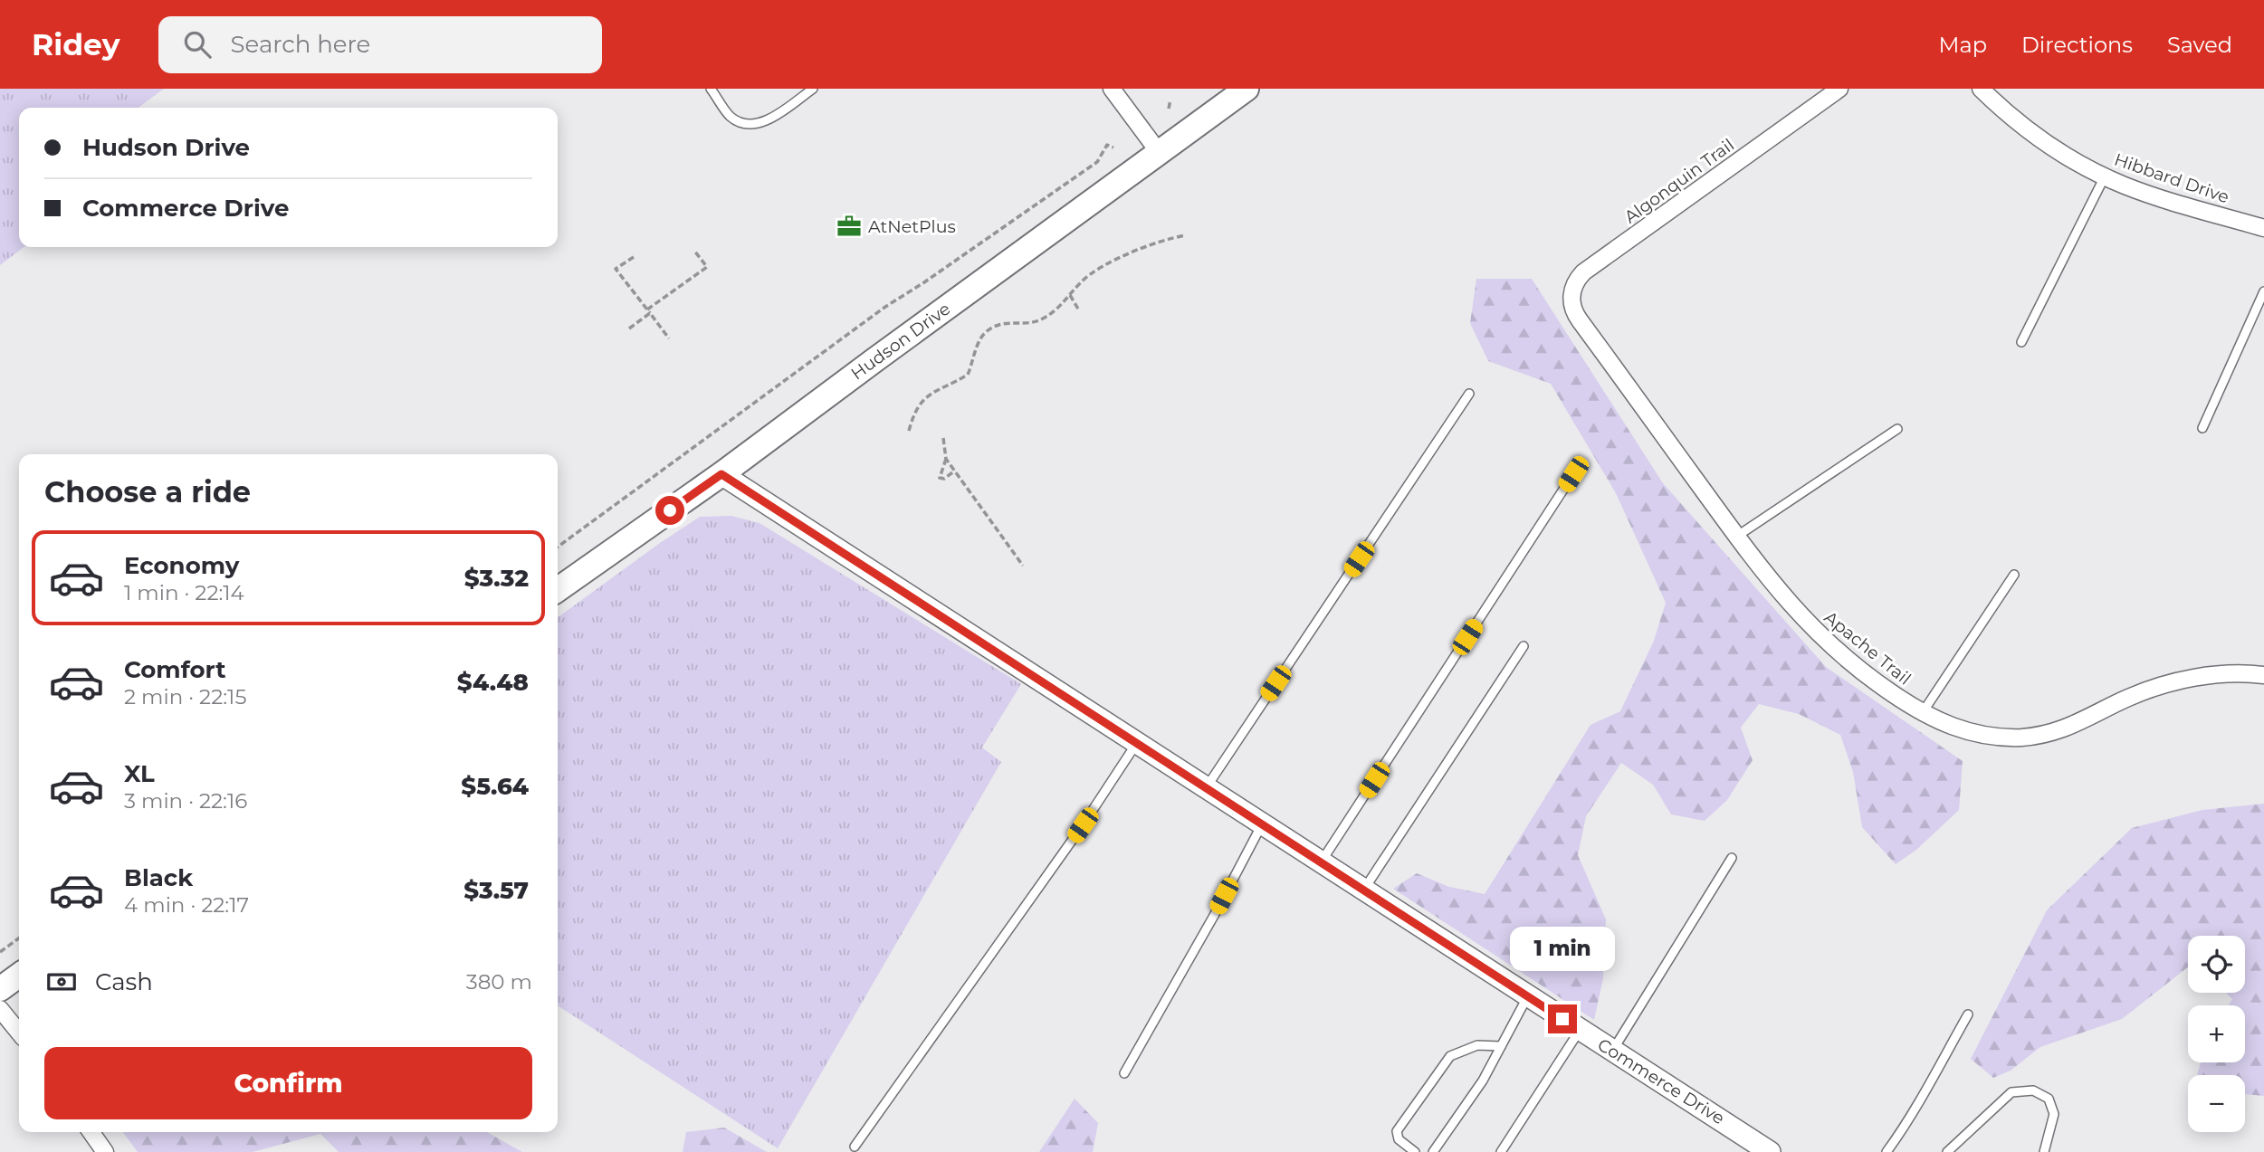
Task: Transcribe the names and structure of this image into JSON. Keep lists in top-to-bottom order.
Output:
{
  "streets": {
    "main road": ["Hudson Drive"],
    "street": [
      "Hibbard Drive",
      "Algonquin Trail",
      "Apache Trail",
      "Commerce Drive"
    ]
  },
  "crossings": [
    ["Algonquin Trail", "Apache Trail"],
    ["Hudson Drive", "Commerce Drive"]
  ],
  "places": {
    "office": ["AtNetPlus"]
  },
  "page": {
    "header": "Ridey",
    "search": "Search here",
    "nav": ["Map", "Directions", "Saved"],
    "banner": ["Hudson Drive", "Commerce Drive"],
    "heading": "Choose a ride",
    "list": [
      {
        "name": "Economy",
        "note": "1 min · 22:14",
        "value": "$3.32"
      },
      {
        "name": "Comfort",
        "note": "2 min · 22:15",
        "value": "$4.48"
      },
      {
        "name": "XL",
        "note": "3 min · 22:16",
        "value": "$5.64"
      },
      {
        "name": "Black",
        "note": "4 min · 22:17",
        "value": "$3.57"
      }
    ],
    "bubble": "1 min",
    "map_buttons": ["+", "−"],
    "pay": ["Cash", "380 m"],
    "buttons": "Confirm"
  }
}
